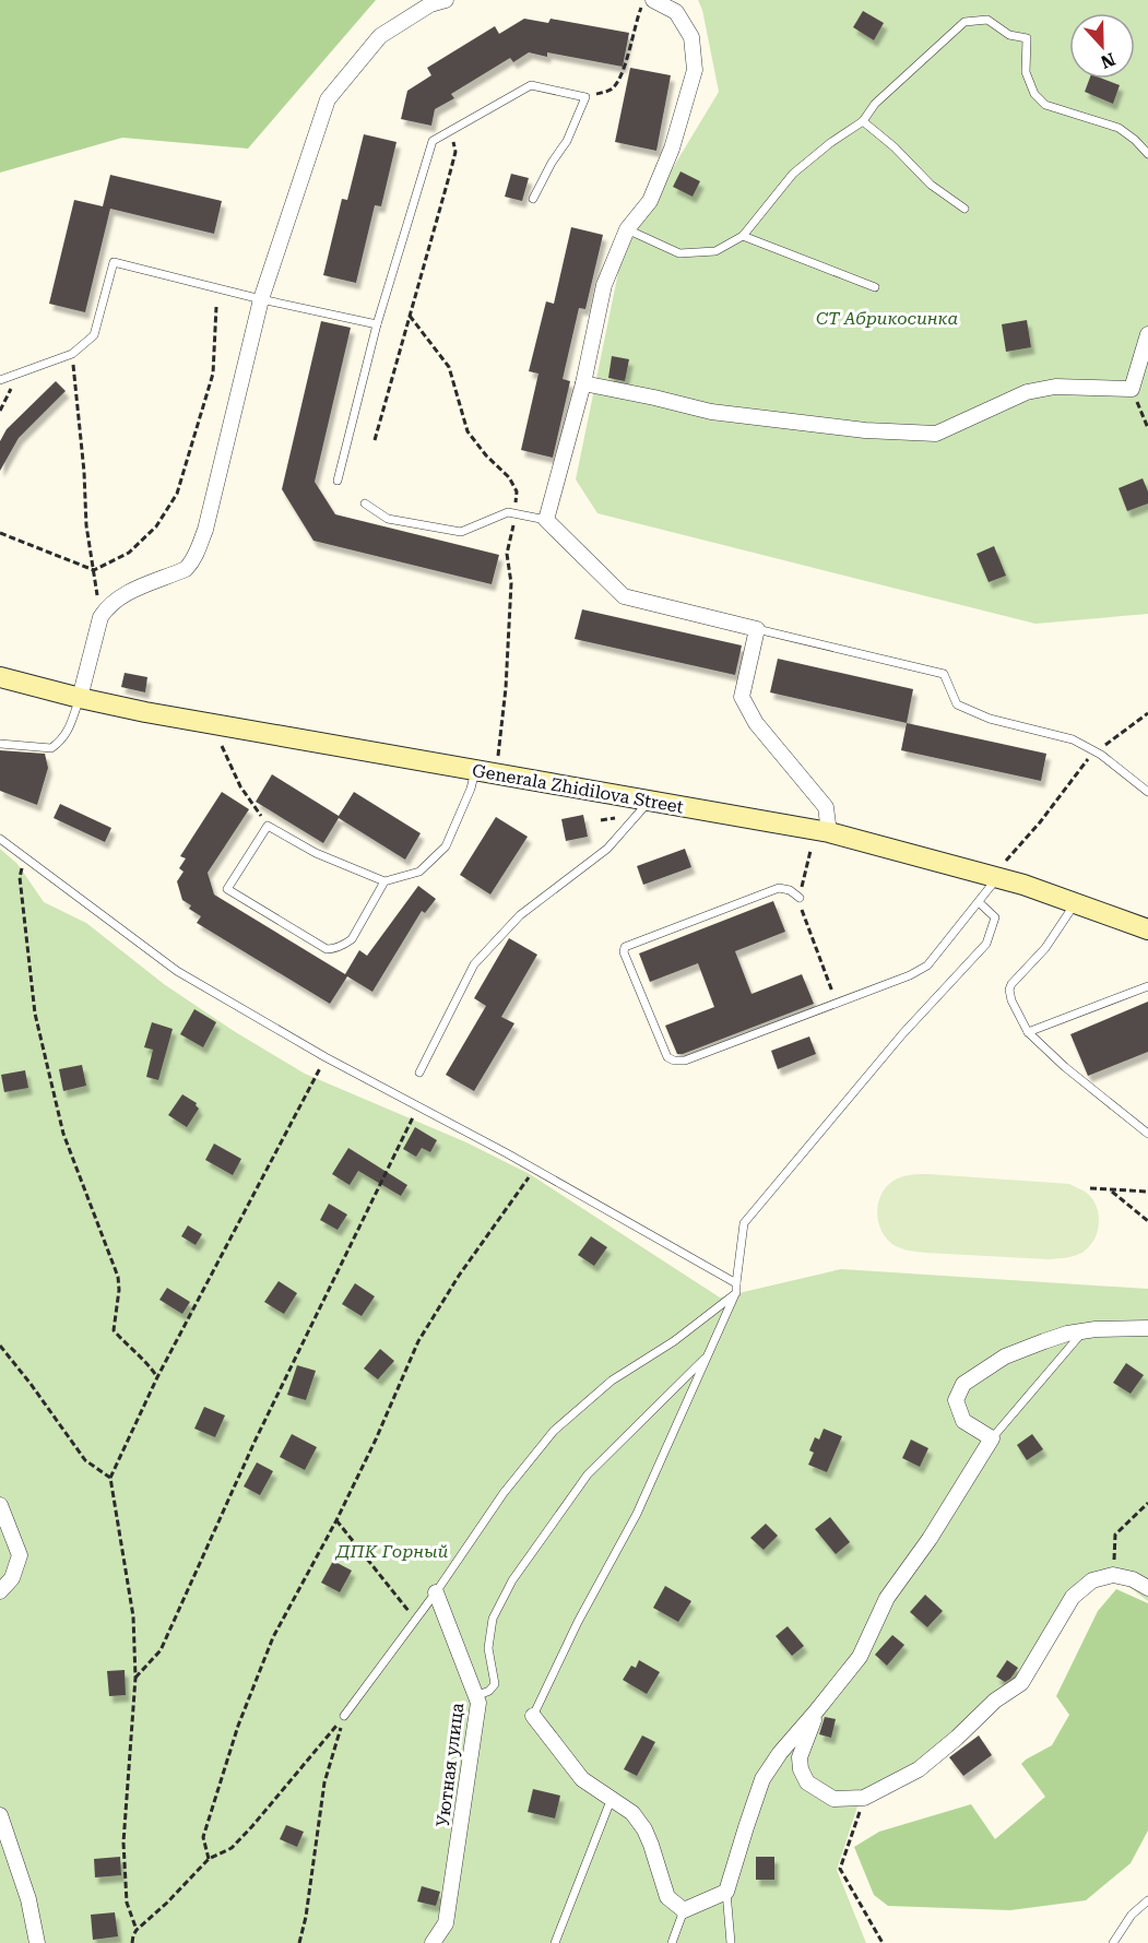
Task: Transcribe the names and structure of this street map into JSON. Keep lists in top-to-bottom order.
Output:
{
  "streets": {
    "main road": ["Generala Zhidilova Street"],
    "street": ["Уютная улица"]
  },
  "parks": ["СТ Абрикосинка", "ДПК Горный"],
  "north": "bottom"
}
